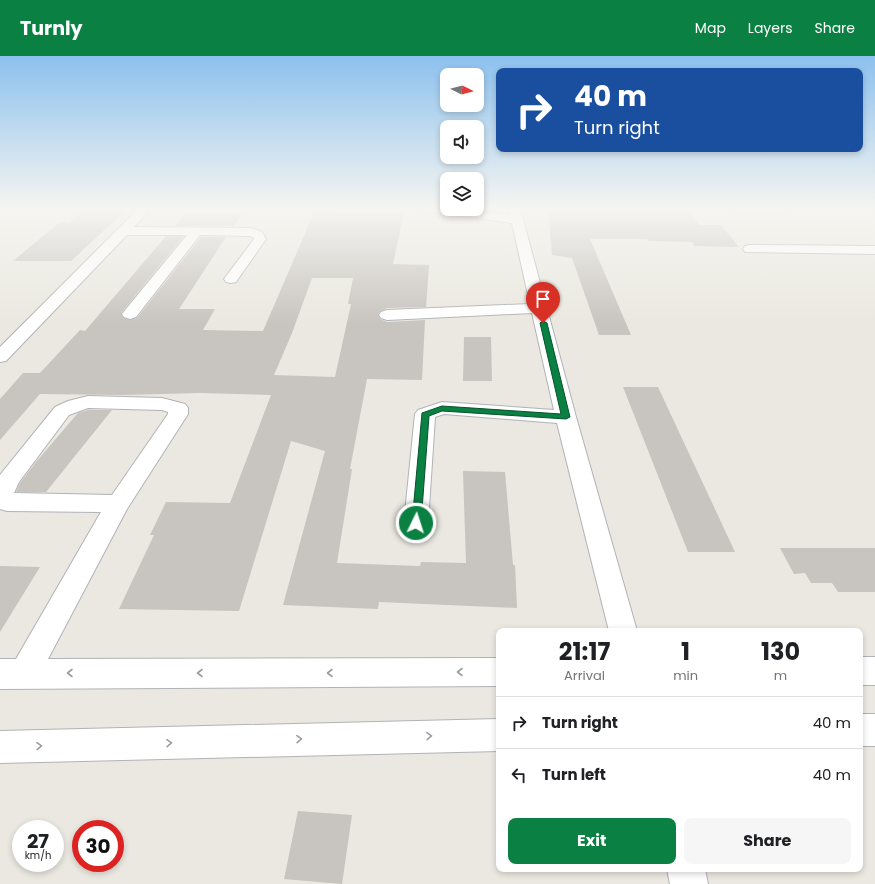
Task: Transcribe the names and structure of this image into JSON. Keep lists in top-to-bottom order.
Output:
{
  "north": "right",
  "page": {
    "header": "Turnly",
    "nav": ["Map", "Layers", "Share"],
    "turn": ["40 m", "Turn right"],
    "eta": [
      "21:17",
      "Arrival",
      "1",
      "min",
      "130",
      "m"
    ],
    "list": [
      {
        "name": "Turn right",
        "value": "40 m"
      },
      {
        "name": "Turn left",
        "value": "40 m"
      }
    ],
    "buttons": ["Exit", "Share"],
    "speed": "27 km/h",
    "limit": "30"
  }
}
